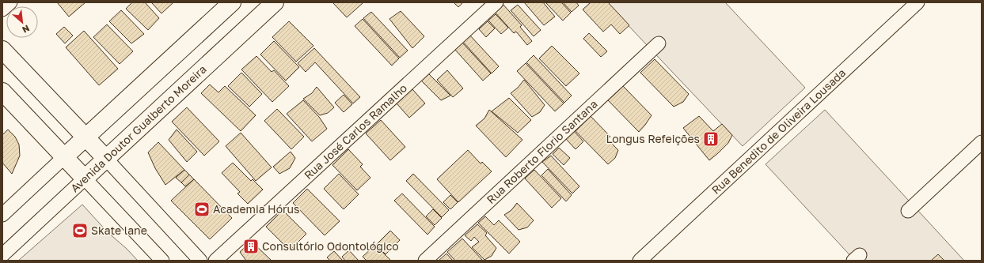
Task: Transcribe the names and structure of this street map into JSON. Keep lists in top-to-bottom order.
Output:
{
  "streets": {
    "main road": ["Avenida Doutor Gualberto Moreira"],
    "street": ["Rua José Carlos Ramalho", "Rua Benedito de Oliveira Lousada", "Rua Roberto Florio Santana"]
  },
  "places": {
    "building": ["Longus Refeições", "Consultório Odontológico"],
    "sports": ["Academia Hórus", "Skate lane"]
  },
  "north": "bottom right"
}
